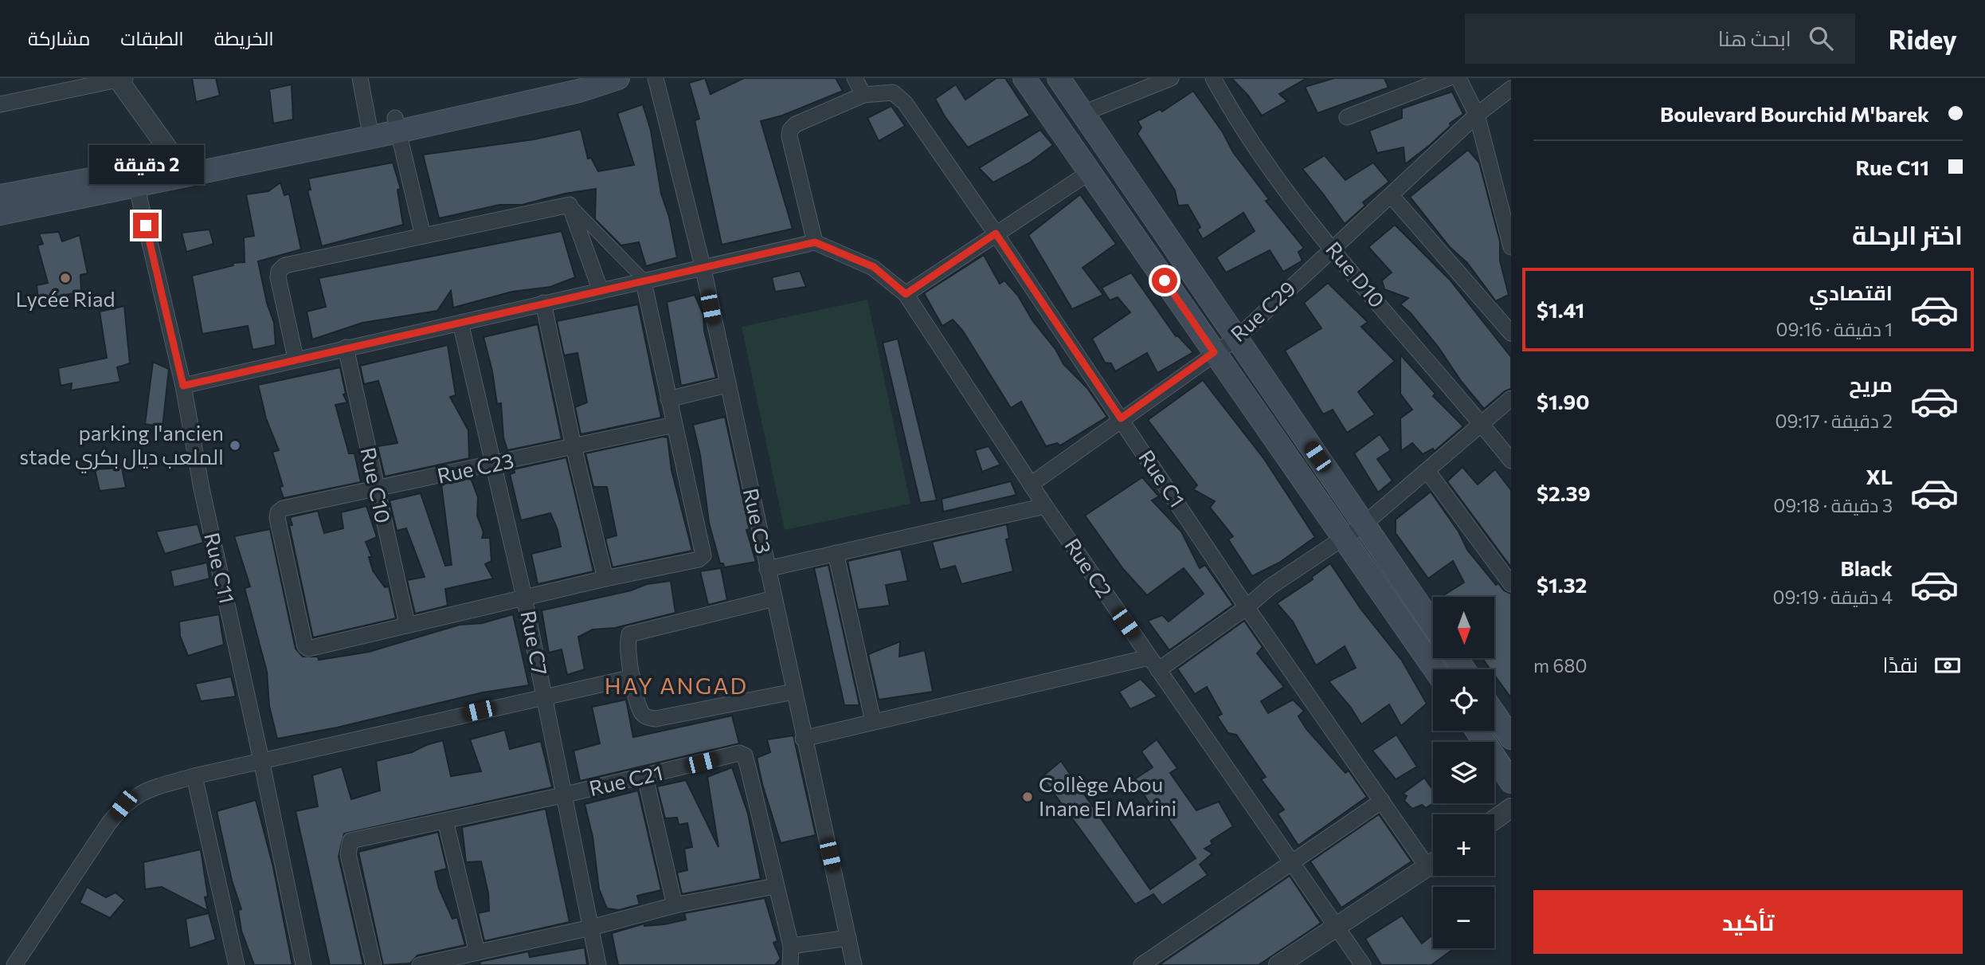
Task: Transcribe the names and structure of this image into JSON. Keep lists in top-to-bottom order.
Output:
{
  "streets": {
    "street": [
      "Rue D10",
      "Rue C29",
      "Rue C23",
      "Rue C1",
      "Rue C10",
      "Rue C3",
      "Rue C11",
      "Rue C2",
      "Rue C7",
      "Rue C21"
    ]
  },
  "crossings": [
    ["Rue D10", "Rue C29"],
    ["Rue C29", "Rue C1"],
    ["Rue C29", "Rue C2"],
    ["Rue C23", "Rue C10"],
    ["Rue C23", "Rue C7"],
    ["Rue C7", "Rue C21"]
  ],
  "districts": ["HAY ANGAD"],
  "places": ["Lycée Riad", "parking l'ancien stade الملعب ديال بكري", "Collège Abou Inane El Marini"],
  "north": "bottom",
  "page": {
    "header": "Ridey",
    "search": "ابحث هنا",
    "nav": ["الخريطة", "الطبقات", "مشاركة"],
    "banner": ["Boulevard Bourchid M'barek", "Rue C11"],
    "bubble": "2 دقيقة",
    "heading": "اختر الرحلة",
    "list": [
      {
        "name": "اقتصادي",
        "note": "1 دقيقة · 09:16",
        "value": "$1.41"
      },
      {
        "name": "مريح",
        "note": "2 دقيقة · 09:17",
        "value": "$1.90"
      },
      {
        "name": "XL",
        "note": "3 دقيقة · 09:18",
        "value": "$2.39"
      },
      {
        "name": "Black",
        "note": "4 دقيقة · 09:19",
        "value": "$1.32"
      }
    ],
    "map_buttons": ["+", "−"],
    "pay": ["نقدًا", "680 m"],
    "buttons": "تأكيد"
  }
}
